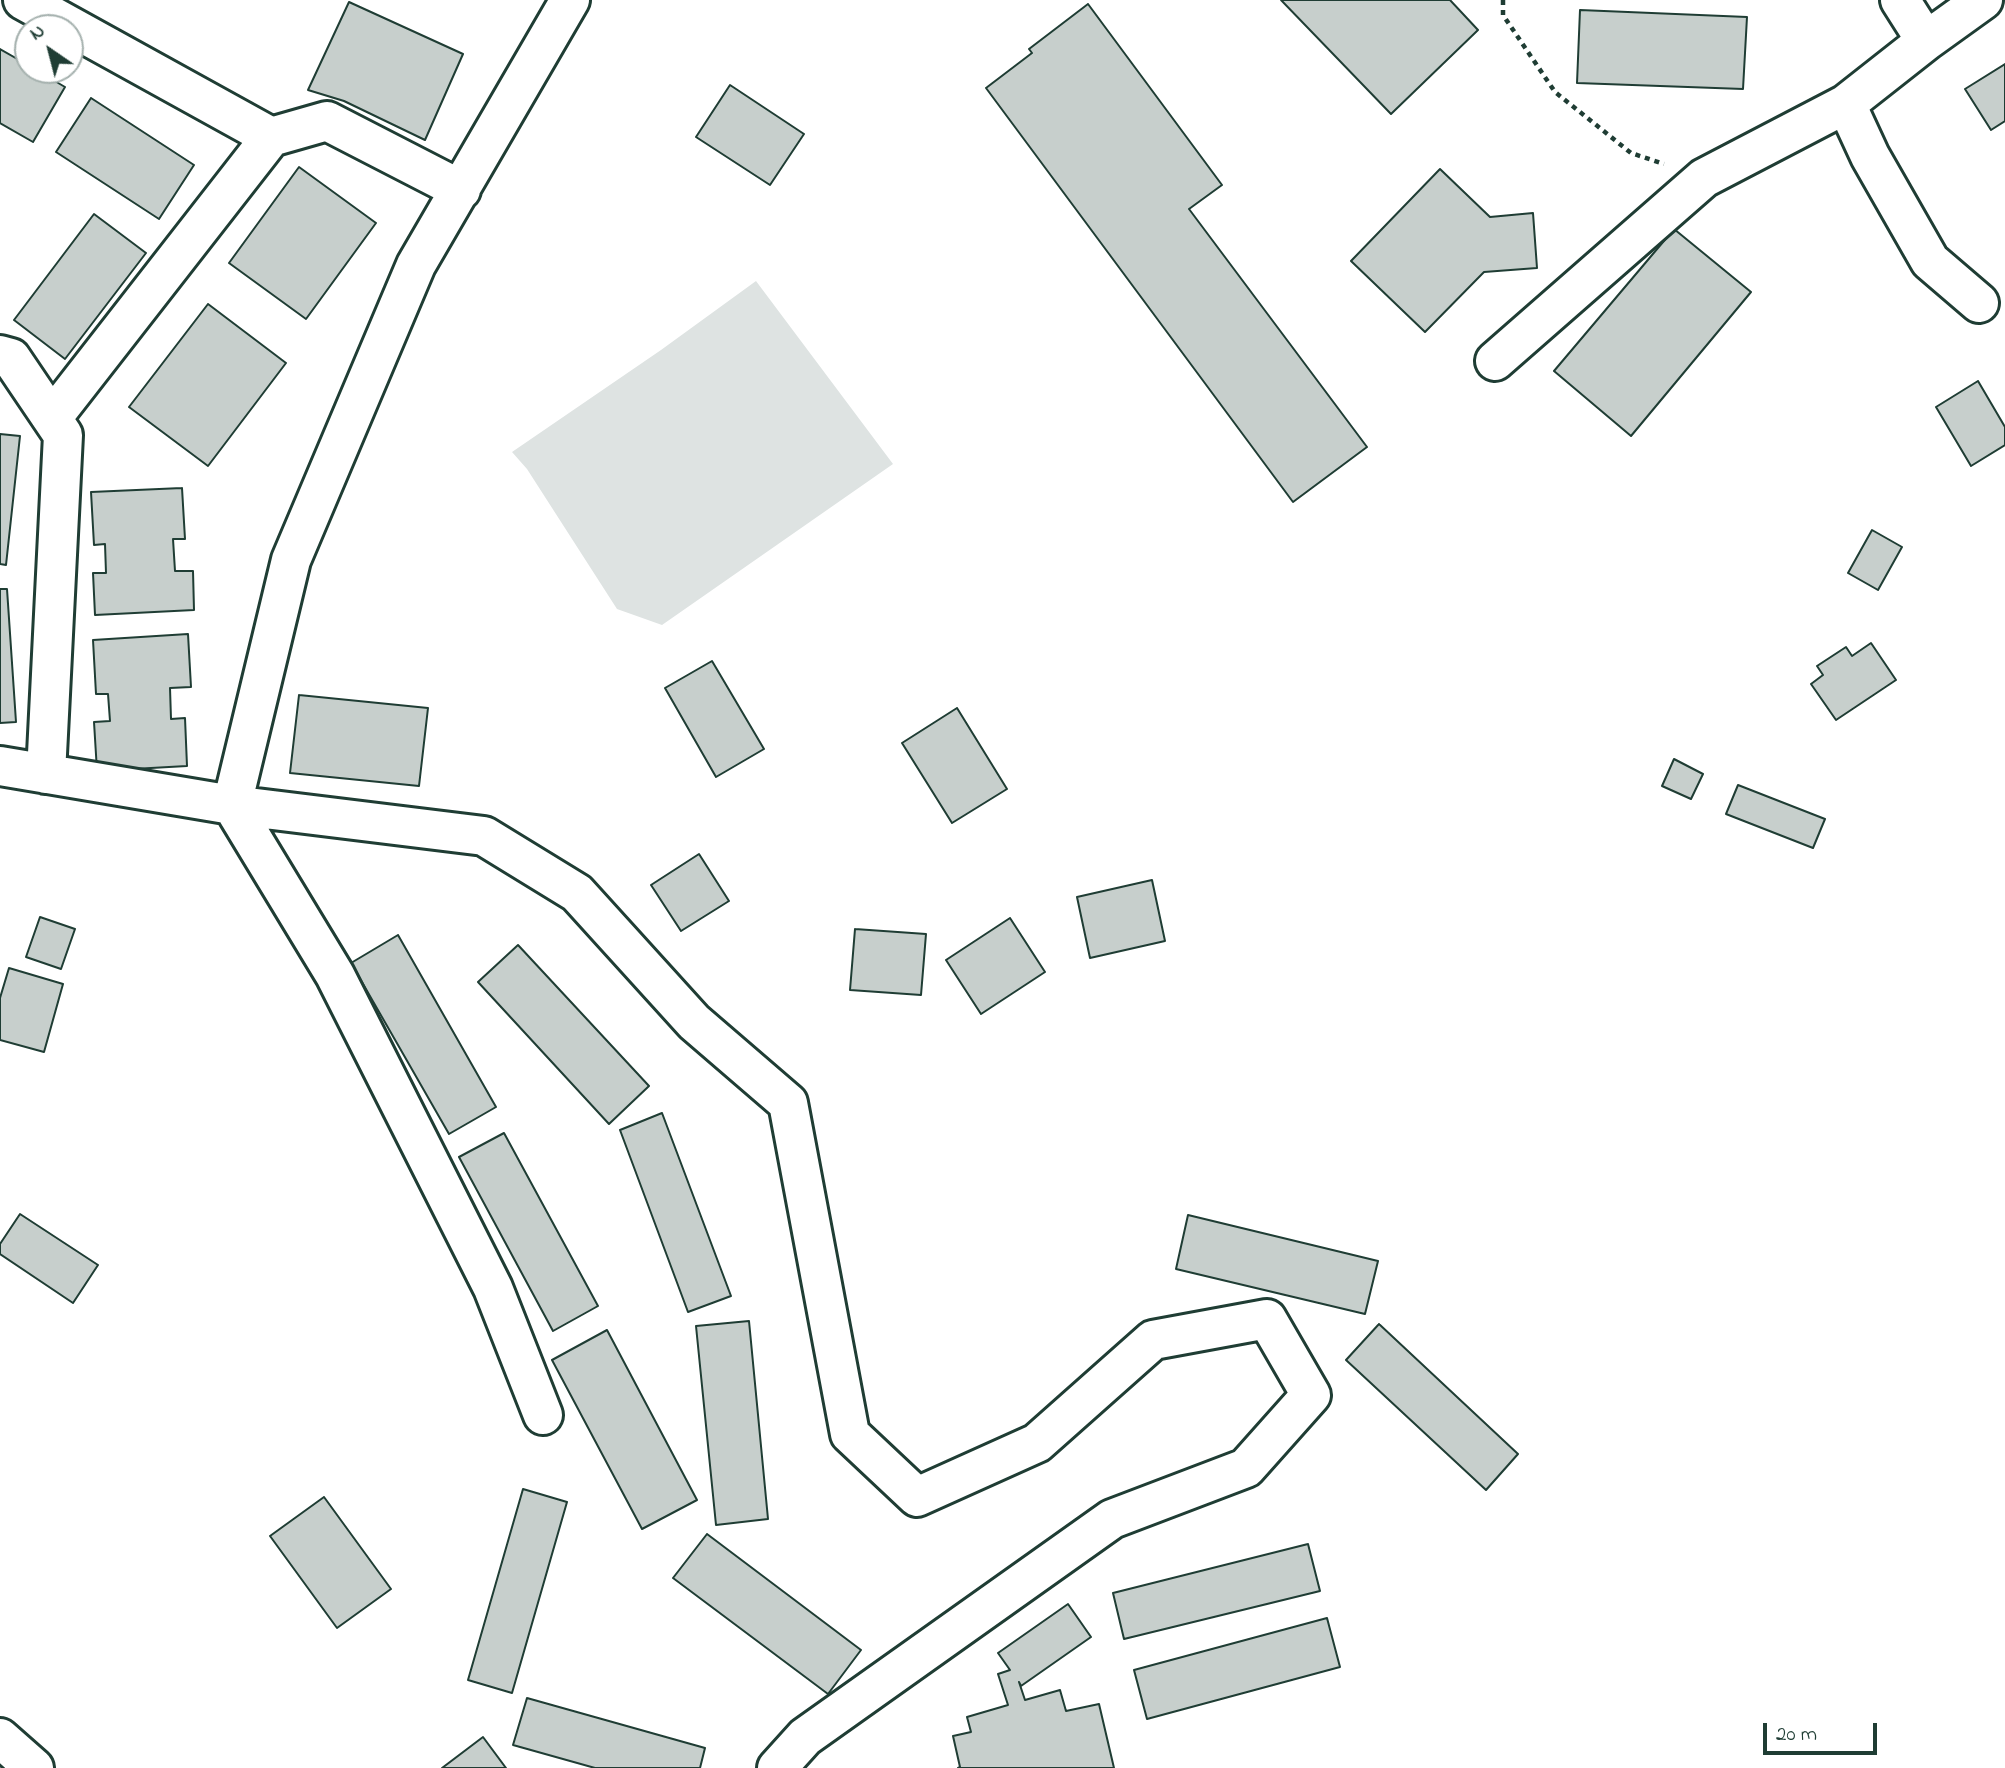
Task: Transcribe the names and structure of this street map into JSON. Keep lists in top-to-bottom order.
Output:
{
  "scale_bar": "20 m",
  "north": "top left"
}
